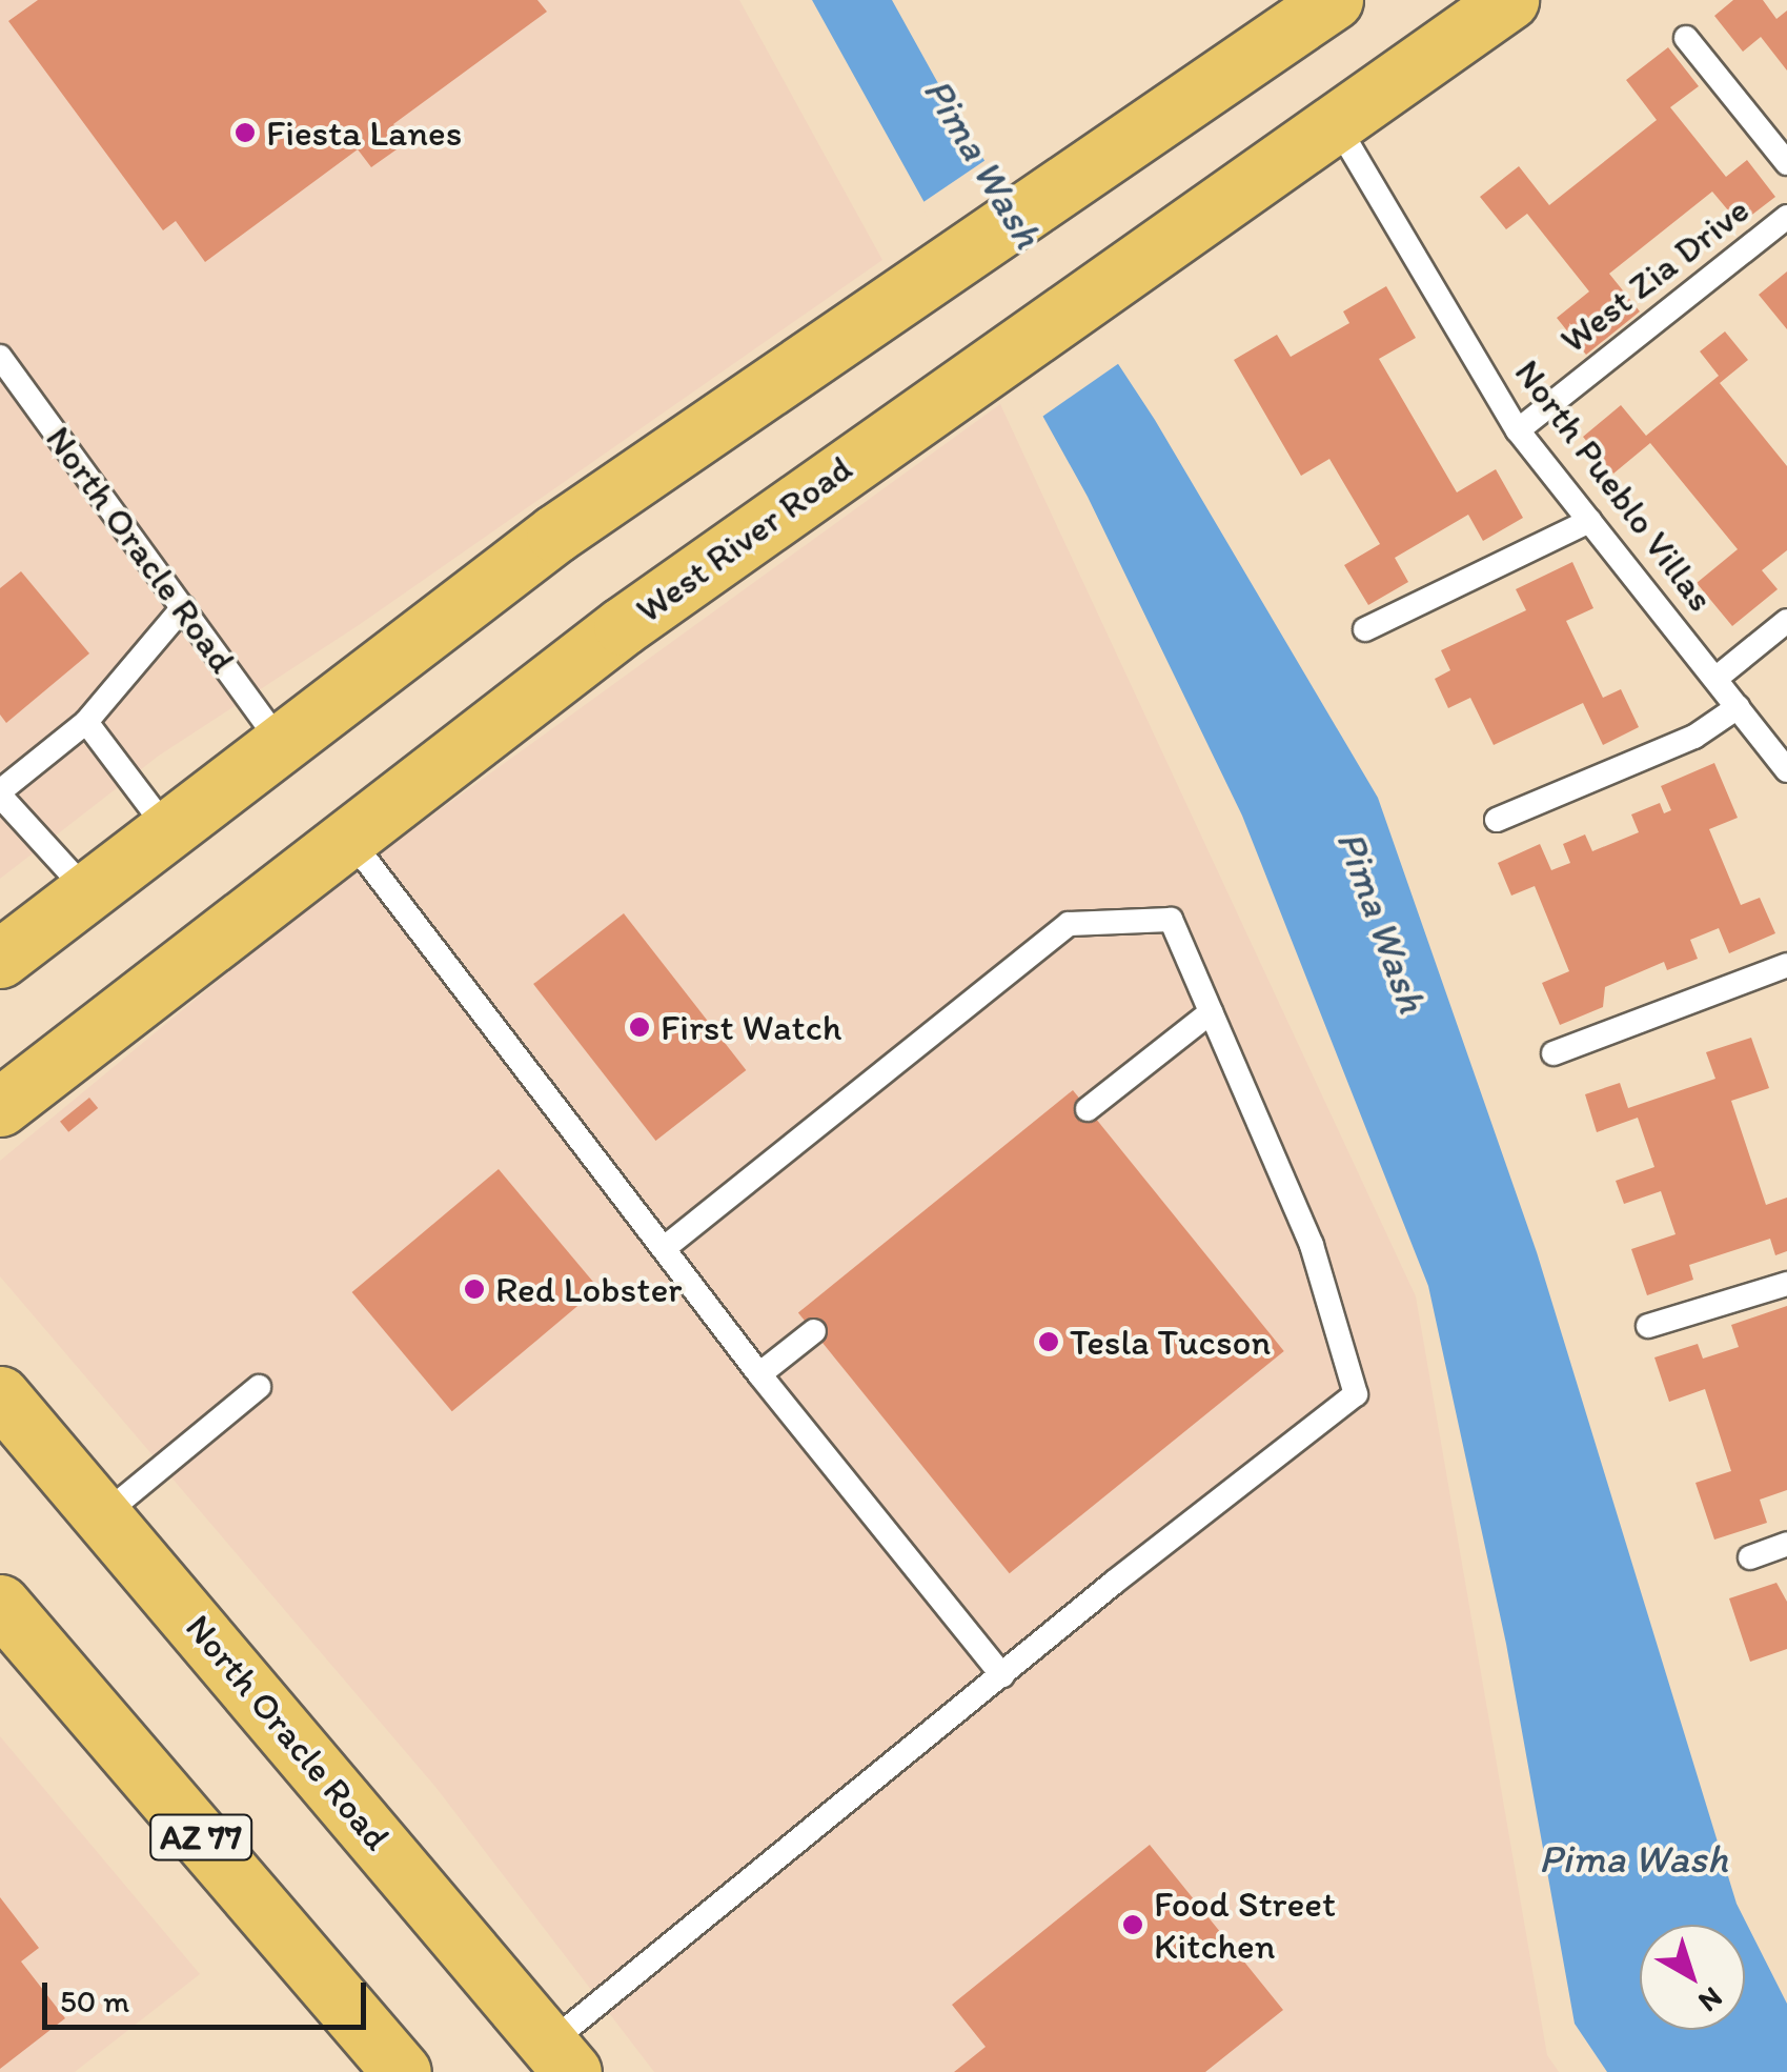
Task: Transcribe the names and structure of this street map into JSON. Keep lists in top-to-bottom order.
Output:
{
  "streets": {
    "main road": ["West River Road", "North Oracle Road", "AZ 77"],
    "lane": ["West Zia Drive", "North Pueblo Villas"]
  },
  "crossings": [
    ["West Zia Drive", "North Pueblo Villas"],
    ["North Pueblo Villas", "West River Road"]
  ],
  "water": ["Pima Wash"],
  "places": [
    "Fiesta Lanes",
    "First Watch",
    "Red Lobster",
    "Tesla Tucson",
    "Food Street Kitchen"
  ],
  "scale_bar": "50 m",
  "north": "bottom right"
}
